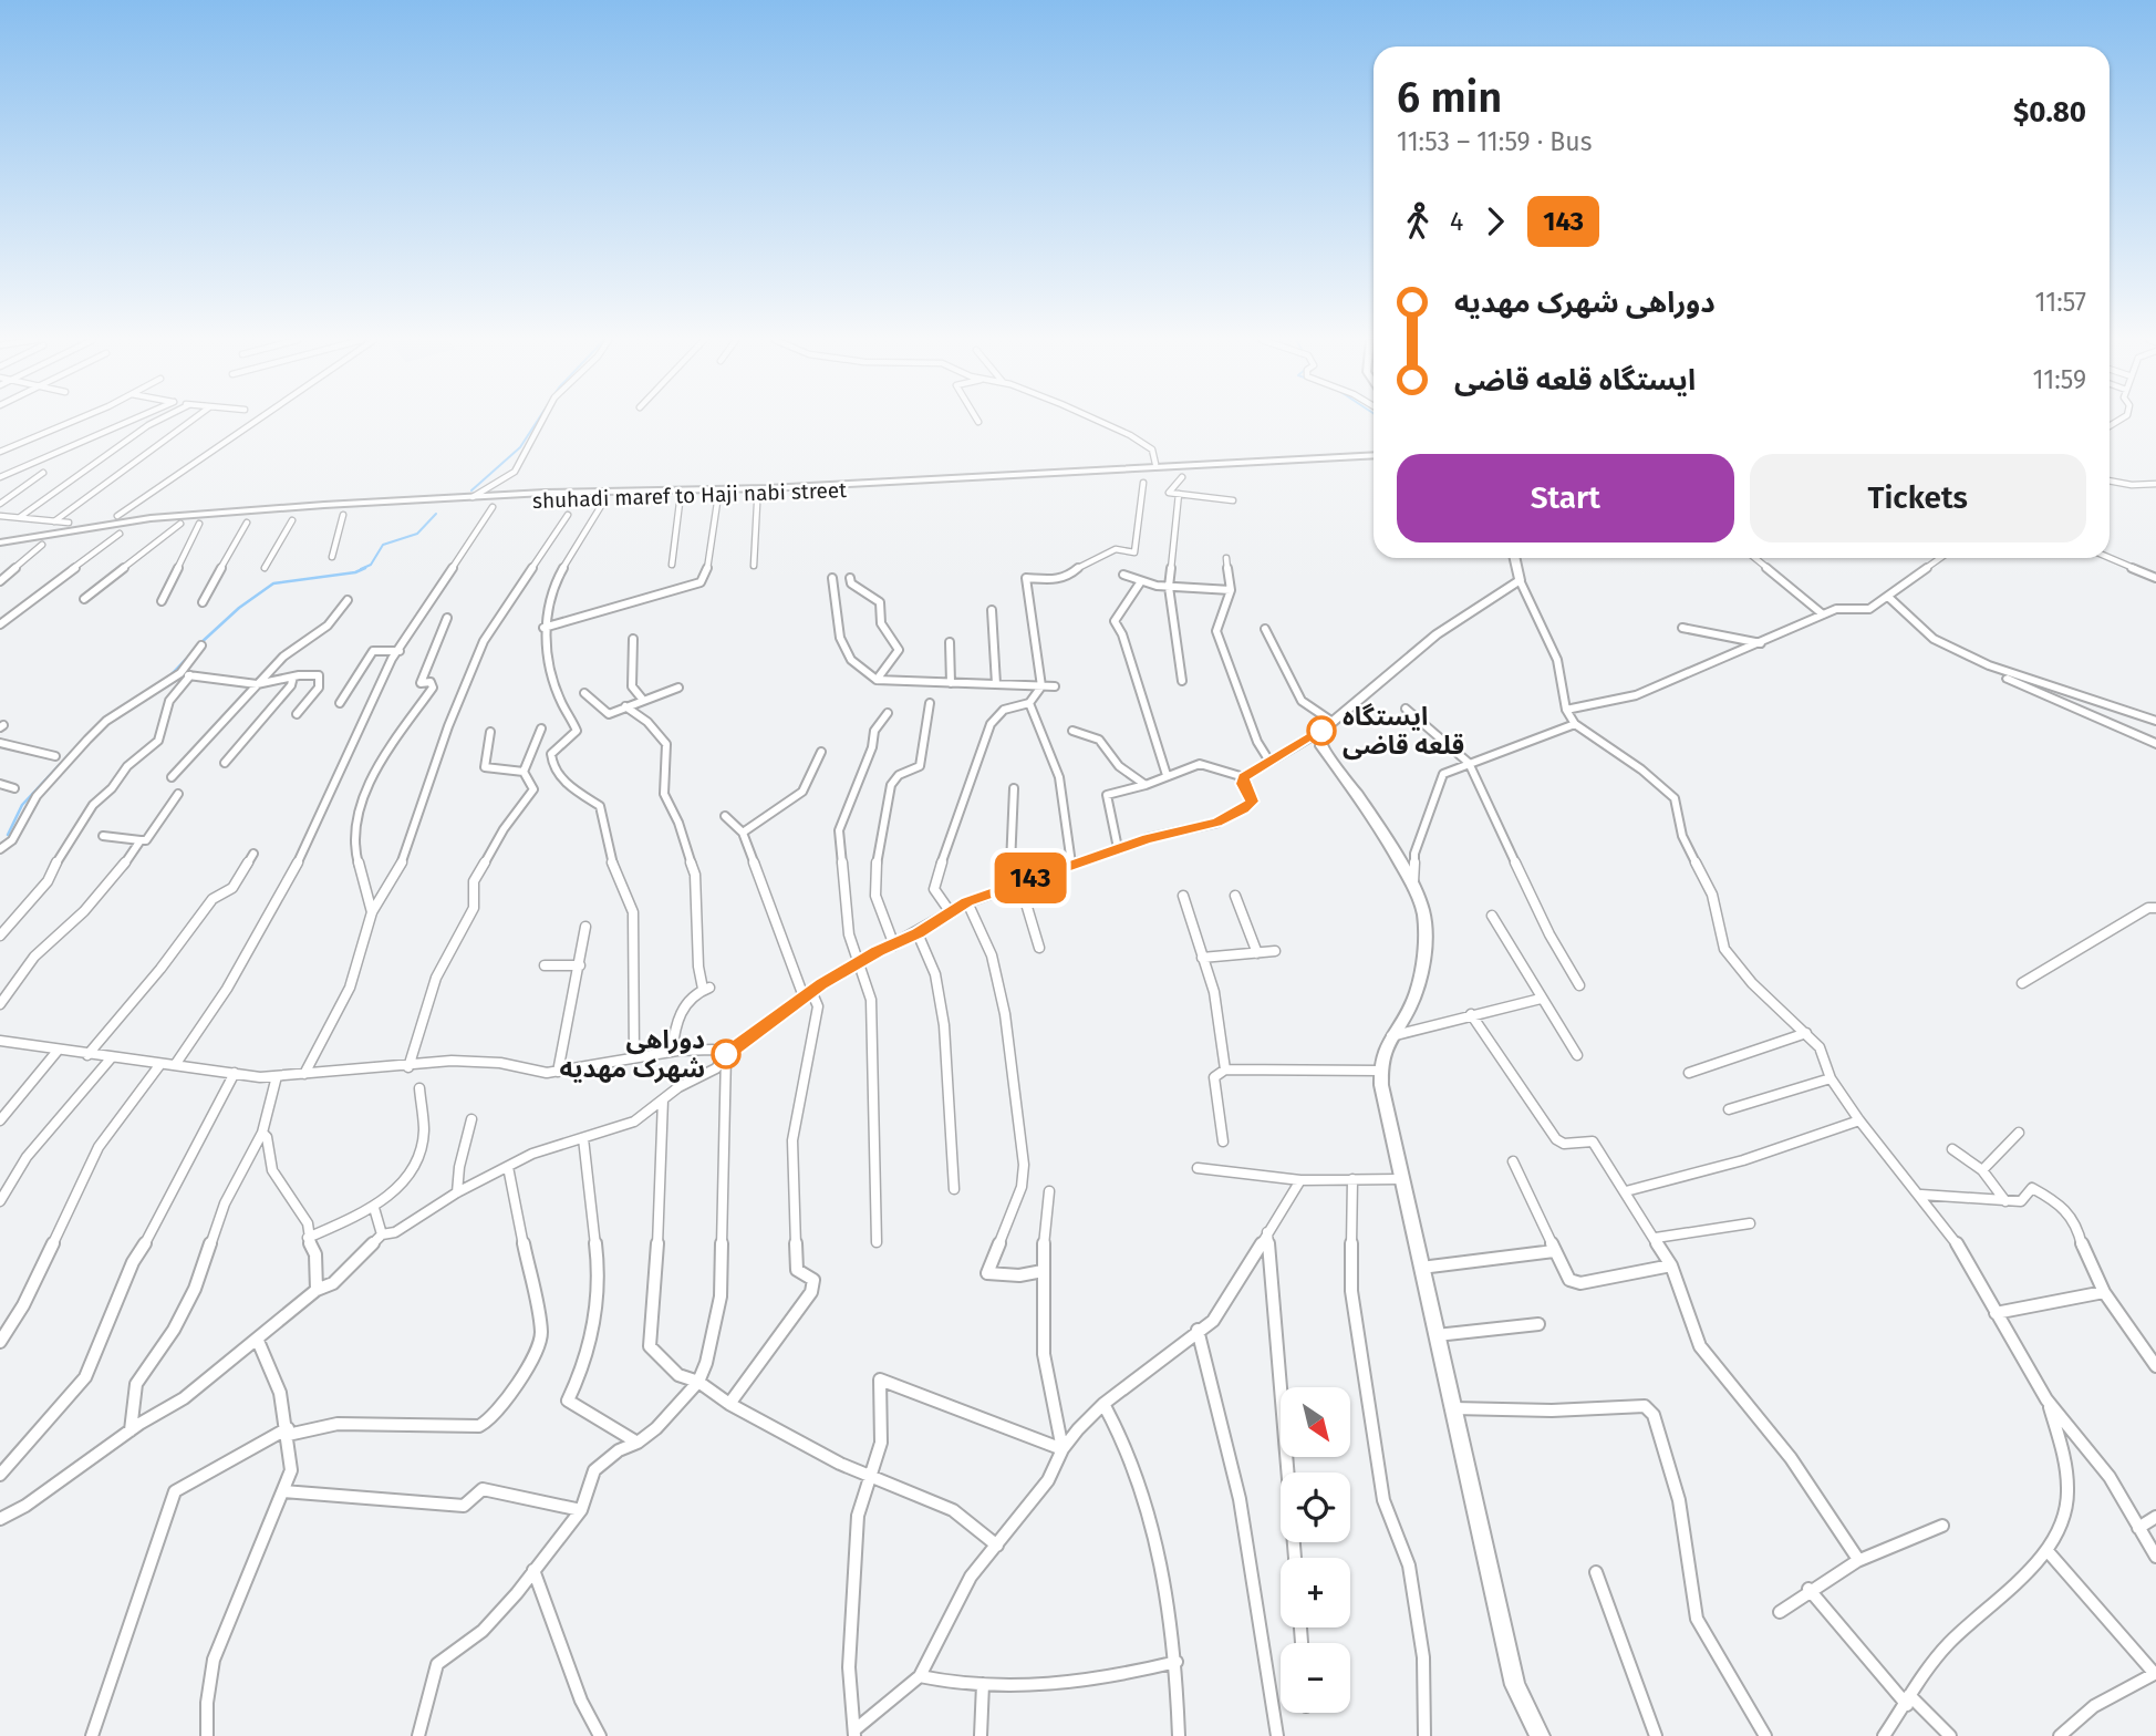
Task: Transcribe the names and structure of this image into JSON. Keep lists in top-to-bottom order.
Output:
{
  "streets": {
    "main road": ["shuhadi maref to Haji nabi street"]
  },
  "places": ["ایستگاه قلعه قاضی", "دوراهی شهرک مهدیه"],
  "lines": ["bus line 143"],
  "north": "bottom right",
  "page": {
    "on_map": "143",
    "heading": ["6 min", "11:53 – 11:59 · Bus", "$0.80"],
    "legs": ["4", "143"],
    "list": [
      {
        "name": "دوراهی شهرک مهدیه",
        "value": "11:57"
      },
      {
        "name": "ایستگاه قلعه قاضی",
        "value": "11:59"
      }
    ],
    "buttons": ["Start", "Tickets"],
    "map_buttons": ["+", "−"]
  }
}
